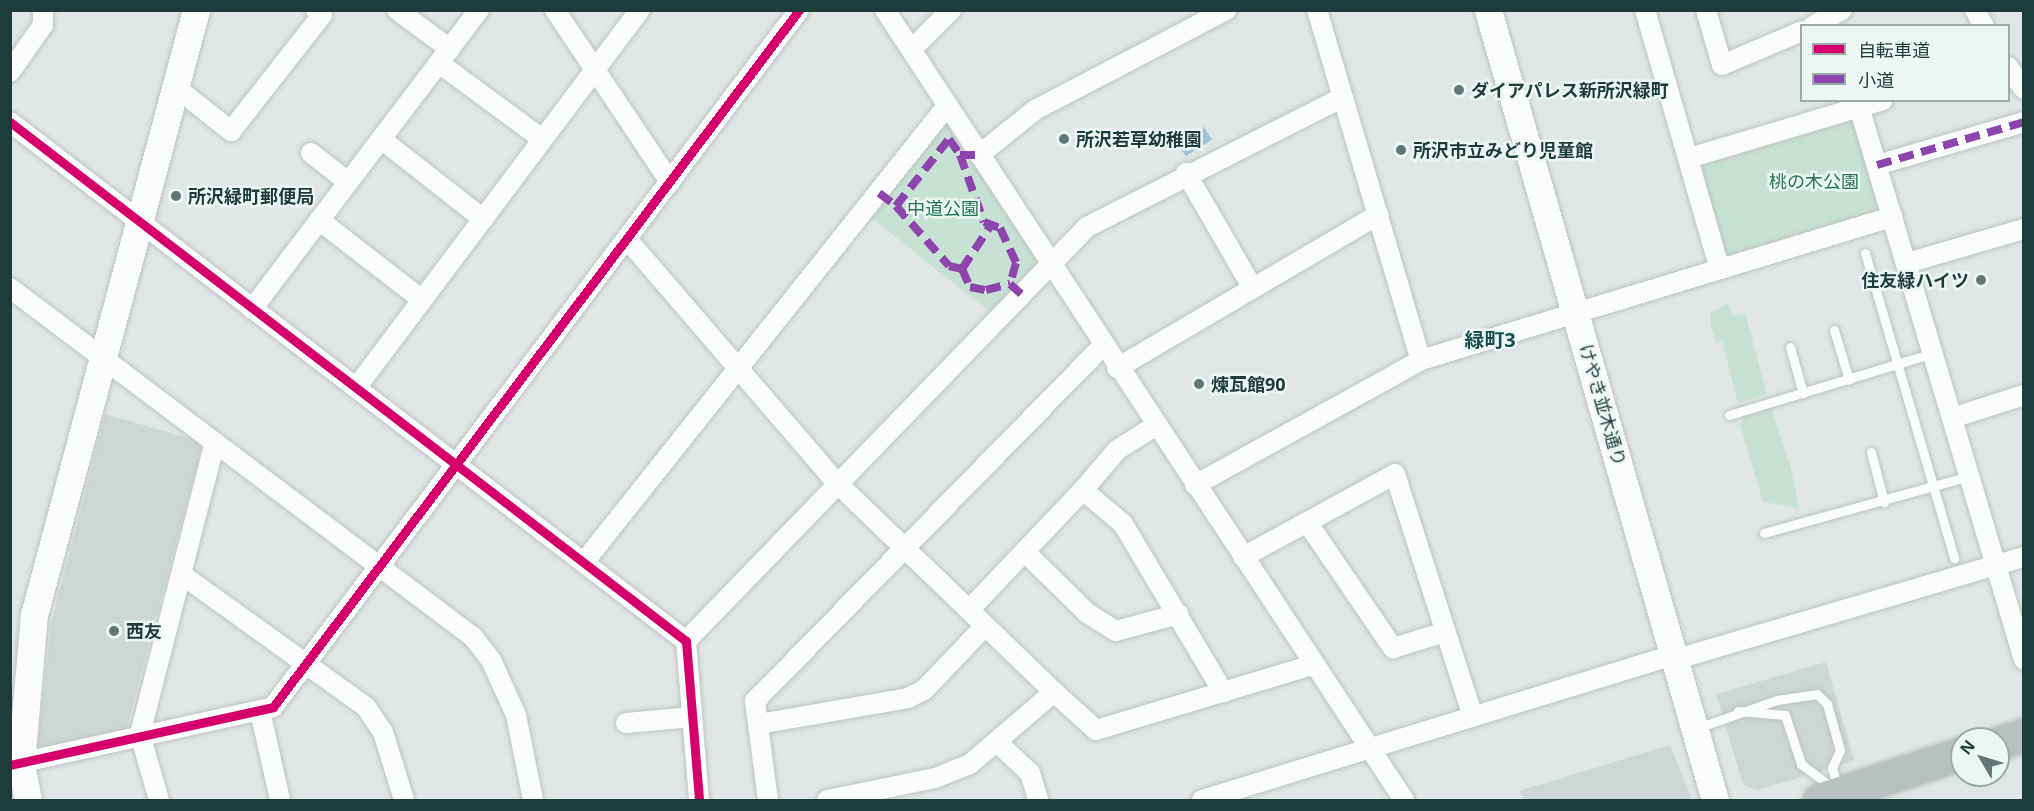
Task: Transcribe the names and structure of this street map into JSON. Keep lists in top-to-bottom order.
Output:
{
  "streets": {
    "street": ["けやき並木通り"]
  },
  "districts": ["緑町3"],
  "parks": ["桃の木公園", "中道公園"],
  "places": [
    "ダイアパレス新所沢緑町",
    "所沢若草幼稚園",
    "所沢市立みどり児童館",
    "所沢緑町郵便局",
    "住友緑ハイツ",
    "煉瓦館90",
    "西友"
  ],
  "legend": ["自転車道", "小道"],
  "north": "top left"
}
